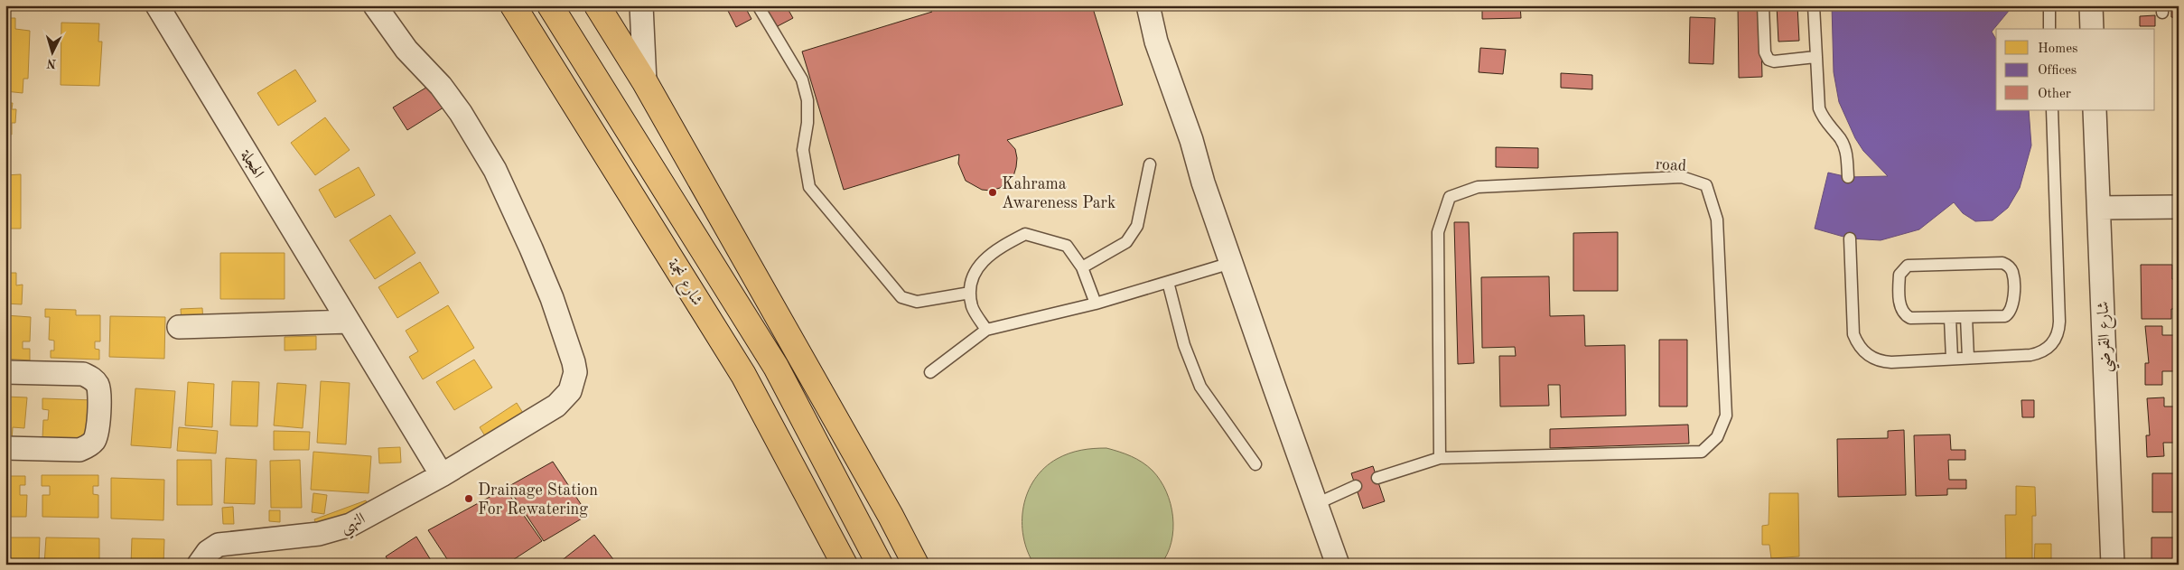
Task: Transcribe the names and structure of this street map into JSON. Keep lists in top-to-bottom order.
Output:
{
  "streets": {
    "main road": ["شارع نجمة"],
    "street": ["الهجلة", "شارع القرضي", "النهي"],
    "lane": ["road"]
  },
  "crossings": [
    ["الهجلة", "النهي"]
  ],
  "places": ["Kahrama Awareness Park", "Drainage Station For Rewatering"],
  "legend": ["Homes", "Offices", "Other"],
  "north": "bottom"
}
